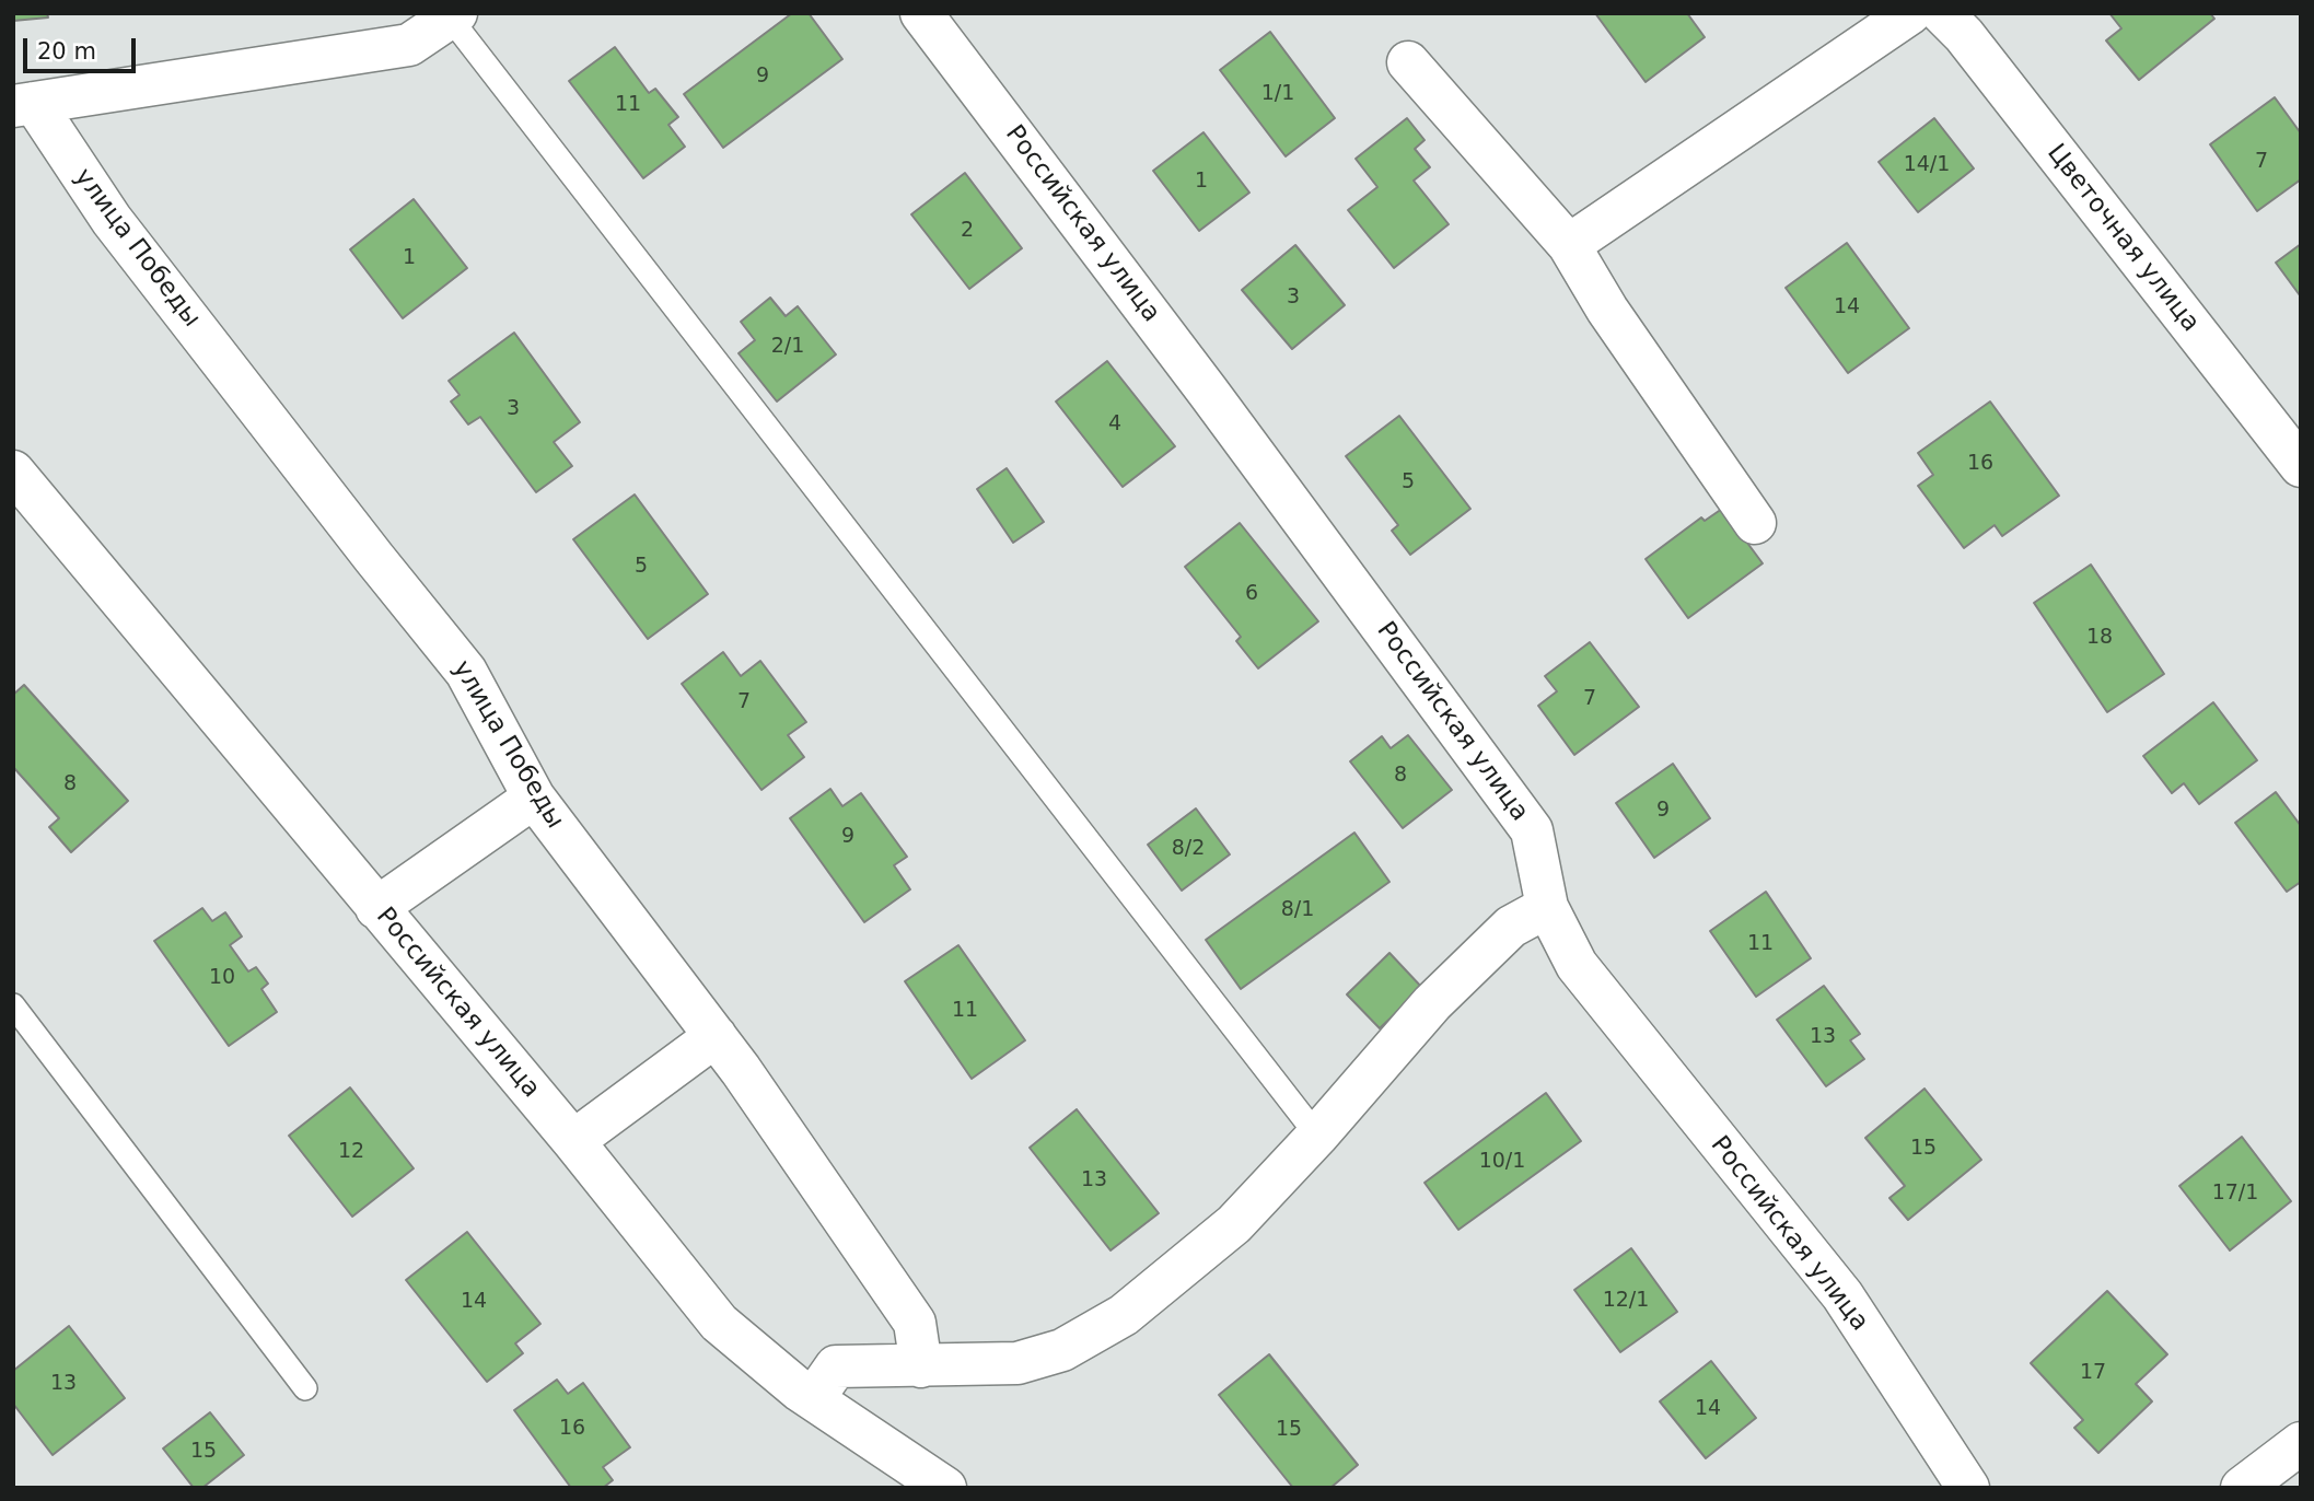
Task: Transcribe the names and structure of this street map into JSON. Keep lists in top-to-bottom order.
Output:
{
  "streets": {
    "street": ["Российская улица", "Цветочная улица", "улица Победы"]
  },
  "house_numbers": [
    "9",
    "1/1",
    "11",
    "7",
    "14/1",
    "1",
    "2",
    "1",
    "3",
    "14",
    "2/1",
    "3",
    "4",
    "16",
    "5",
    "5",
    "6",
    "18",
    "7",
    "7",
    "8",
    "8",
    "9",
    "9",
    "8/2",
    "8/1",
    "11",
    "10",
    "11",
    "13",
    "15",
    "12",
    "10/1",
    "13",
    "17/1",
    "12/1",
    "14",
    "17",
    "13",
    "14",
    "16",
    "15",
    "15"
  ],
  "scale_bar": "20 m"
}
